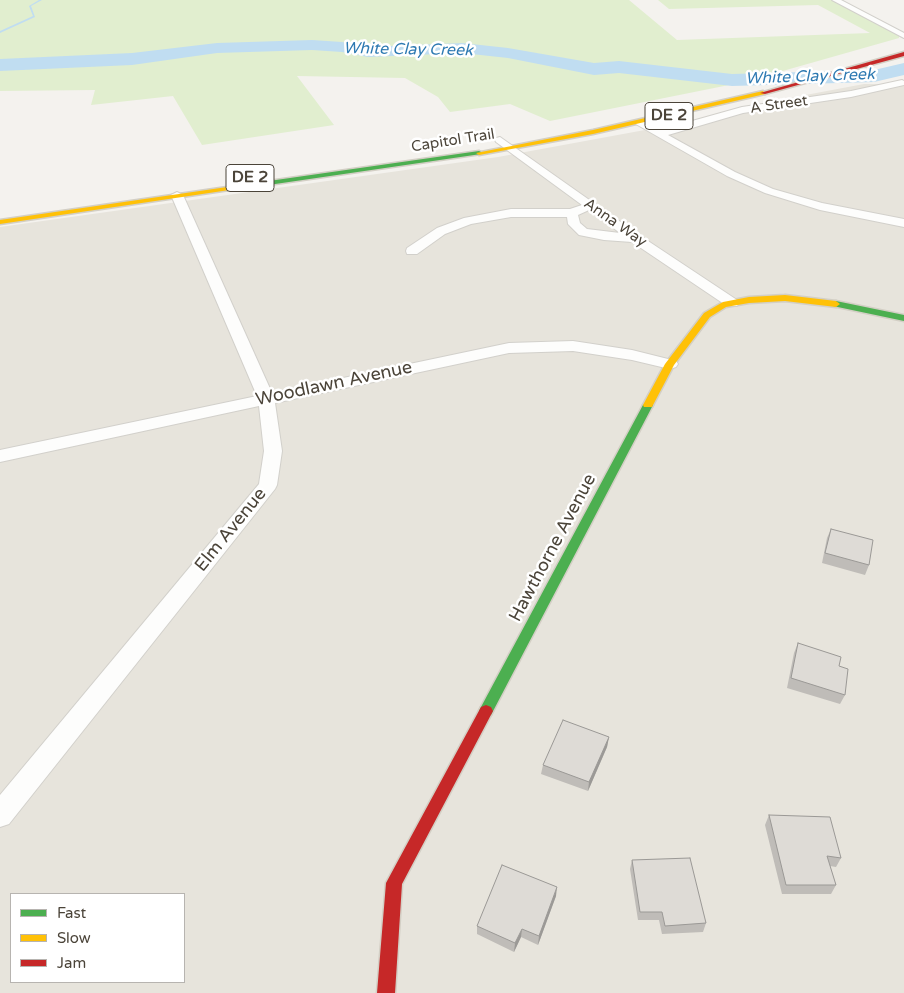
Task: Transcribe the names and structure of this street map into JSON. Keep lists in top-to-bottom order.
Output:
{
  "streets": {
    "main road": ["DE 2", "Capitol Trail", "Hawthorne Avenue"],
    "street": [
      "A Street",
      "Anna Way",
      "Woodlawn Avenue",
      "Elm Avenue"
    ]
  },
  "crossings": [
    ["Capitol Trail", "Anna Way"],
    ["Capitol Trail", "Elm Avenue"],
    ["Anna Way", "Hawthorne Avenue"],
    ["Woodlawn Avenue", "Elm Avenue"],
    ["Woodlawn Avenue", "Hawthorne Avenue"]
  ],
  "water": ["White Clay Creek"],
  "legend": ["Fast", "Slow", "Jam"]
}
